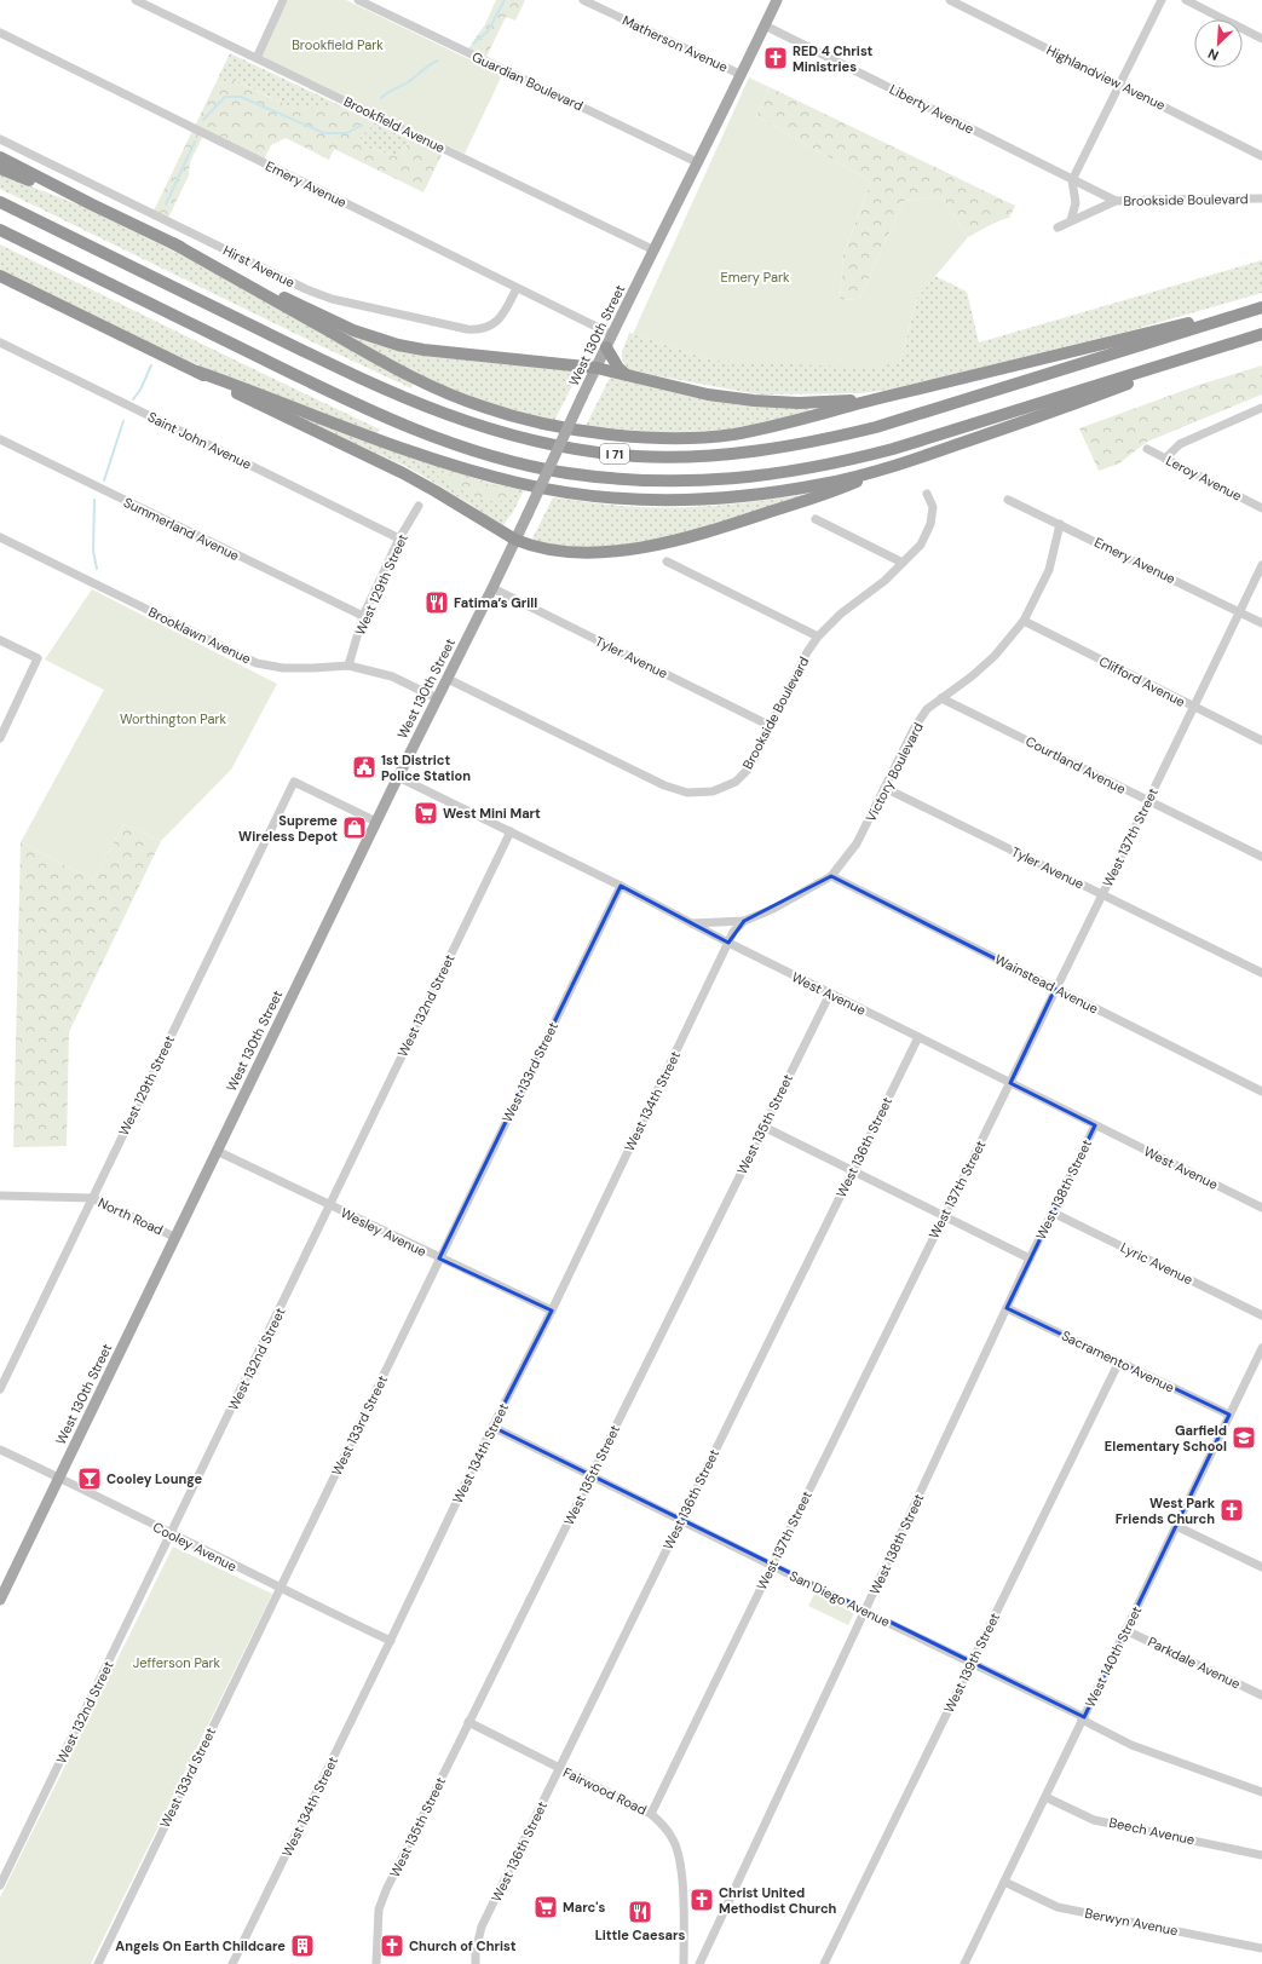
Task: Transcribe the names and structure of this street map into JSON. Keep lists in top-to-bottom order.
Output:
{
  "streets": {
    "highway": ["I 71"],
    "main road": ["West 130th Street"],
    "street": [
      "Matherson Avenue",
      "Highlandview Avenue",
      "Guardian Boulevard",
      "Liberty Avenue",
      "Brookfield Avenue",
      "Emery Avenue",
      "Brookside Boulevard",
      "Hirst Avenue",
      "Saint John Avenue",
      "Leroy Avenue",
      "Summerland Avenue",
      "West 129th Street",
      "Brooklawn Avenue",
      "Tyler Avenue",
      "Clifford Avenue",
      "Courtland Avenue",
      "Victory Boulevard",
      "West 137th Street",
      "Wainstead Avenue",
      "West Avenue",
      "West 132nd Street",
      "West 133rd Street",
      "West 134th Street",
      "West 135th Street",
      "West 136th Street",
      "West 138th Street",
      "North Road",
      "Wesley Avenue",
      "Lyric Avenue",
      "Sacramento Avenue",
      "Cooley Avenue",
      "San Diego Avenue",
      "West 140th Street",
      "West 139th Street",
      "Parkdale Avenue",
      "Fairwood Road",
      "Beech Avenue",
      "Berwyn Avenue"
    ]
  },
  "crossings": [
    ["Matherson Avenue", "West 130th Street"],
    ["Guardian Boulevard", "West 130th Street"],
    ["Liberty Avenue", "Brookside Boulevard"],
    ["Liberty Avenue", "West 130th Street"],
    ["Brookfield Avenue", "West 130th Street"],
    ["Emery Avenue", "Hirst Avenue"],
    ["Emery Avenue", "West 130th Street"],
    ["Emery Avenue", "Victory Boulevard"],
    ["Emery Avenue", "West 137th Street"],
    ["Brookside Boulevard", "West 130th Street"],
    ["Brookside Boulevard", "Tyler Avenue"],
    ["West 130th Street", "West 129th Street"],
    ["West 130th Street", "Brooklawn Avenue"],
    ["West 130th Street", "Tyler Avenue"],
    ["West 130th Street", "West Avenue"],
    ["West 130th Street", "North Road"],
    ["West 130th Street", "Wesley Avenue"],
    ["West 130th Street", "Cooley Avenue"],
    ["Saint John Avenue", "West 129th Street"],
    ["Summerland Avenue", "West 129th Street"],
    ["West 129th Street", "Brooklawn Avenue"],
    ["West 129th Street", "North Road"],
    ["Tyler Avenue", "Victory Boulevard"],
    ["Tyler Avenue", "West 137th Street"],
    ["Clifford Avenue", "Victory Boulevard"],
    ["Clifford Avenue", "West 137th Street"],
    ["Courtland Avenue", "Victory Boulevard"],
    ["Courtland Avenue", "West 137th Street"],
    ["Victory Boulevard", "Wainstead Avenue"],
    ["Victory Boulevard", "West Avenue"],
    ["Victory Boulevard", "West 134th Street"],
    ["West 137th Street", "Wainstead Avenue"],
    ["West 137th Street", "West Avenue"],
    ["West 137th Street", "San Diego Avenue"],
    ["West 137th Street", "Fairwood Road"],
    ["West Avenue", "West 132nd Street"],
    ["West Avenue", "West 133rd Street"],
    ["West Avenue", "West 134th Street"],
    ["West Avenue", "West 135th Street"],
    ["West Avenue", "West 136th Street"],
    ["West Avenue", "West 138th Street"],
    ["West 132nd Street", "Wesley Avenue"],
    ["West 132nd Street", "Cooley Avenue"],
    ["West 133rd Street", "Wesley Avenue"],
    ["West 133rd Street", "Cooley Avenue"],
    ["West 134th Street", "Wesley Avenue"],
    ["West 134th Street", "Cooley Avenue"],
    ["West 134th Street", "San Diego Avenue"],
    ["West 135th Street", "San Diego Avenue"],
    ["West 135th Street", "Fairwood Road"],
    ["West 136th Street", "San Diego Avenue"],
    ["West 136th Street", "Fairwood Road"],
    ["West 138th Street", "Lyric Avenue"],
    ["West 138th Street", "Sacramento Avenue"],
    ["West 138th Street", "San Diego Avenue"],
    ["Sacramento Avenue", "West 140th Street"],
    ["Sacramento Avenue", "West 139th Street"],
    ["San Diego Avenue", "West 140th Street"],
    ["San Diego Avenue", "West 139th Street"],
    ["West 140th Street", "Parkdale Avenue"],
    ["West 140th Street", "Beech Avenue"],
    ["West 140th Street", "Berwyn Avenue"]
  ],
  "parks": [
    "Brookfield Park",
    "Emery Park",
    "Worthington Park",
    "Jefferson Park"
  ],
  "places": {
    "church": [
      "RED 4 Christ Ministries",
      "West Park Friends Church",
      "Christ United Methodist Church",
      "Church of Christ"
    ],
    "restaurant": ["Fatima’s Grill", "Little Caesars"],
    "public building": ["1st District Police Station"],
    "supermarket": ["West Mini Mart", "Marc's"],
    "shop": ["Supreme Wireless Depot"],
    "school or university": ["Garfield Elementary School"],
    "bar": ["Cooley Lounge"],
    "building": ["Angels On Earth Childcare"]
  },
  "north": "bottom left"
}
